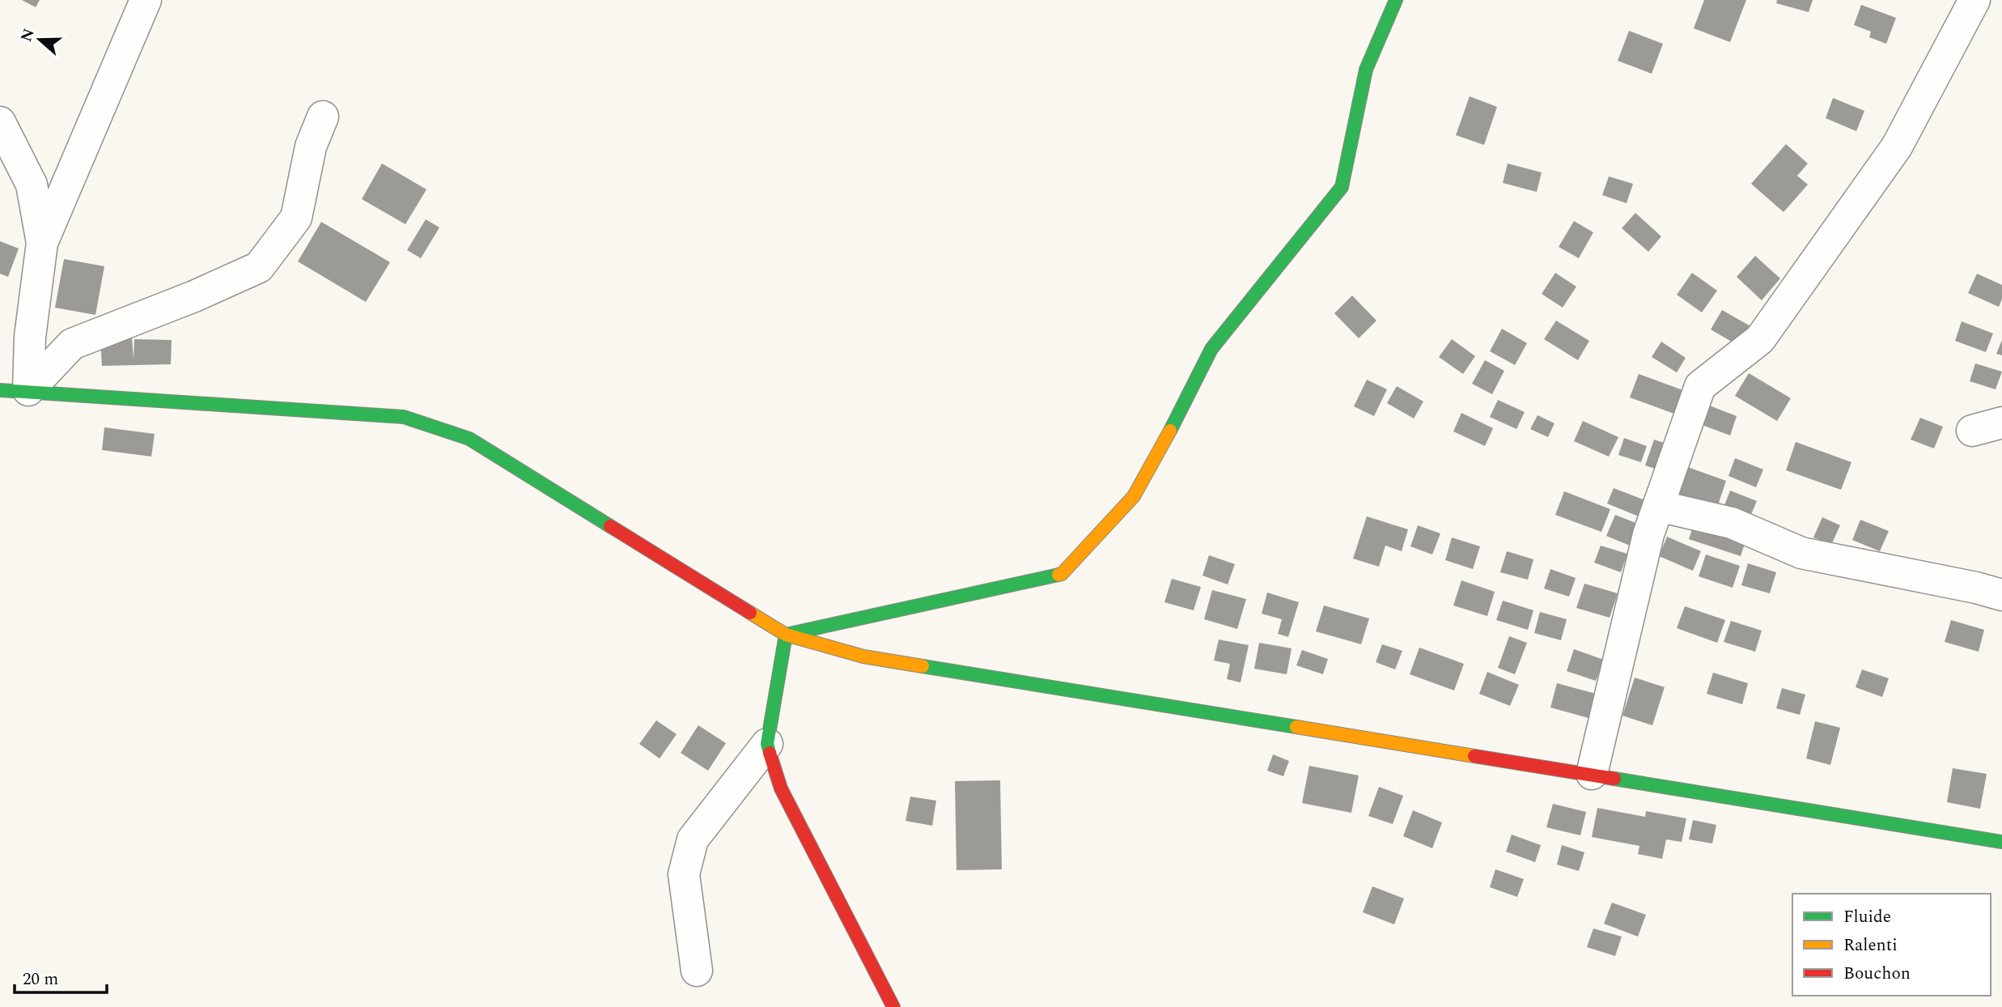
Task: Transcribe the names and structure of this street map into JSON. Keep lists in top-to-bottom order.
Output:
{
  "legend": ["Fluide", "Ralenti", "Bouchon"],
  "scale_bar": "20 m",
  "north": "left"
}
